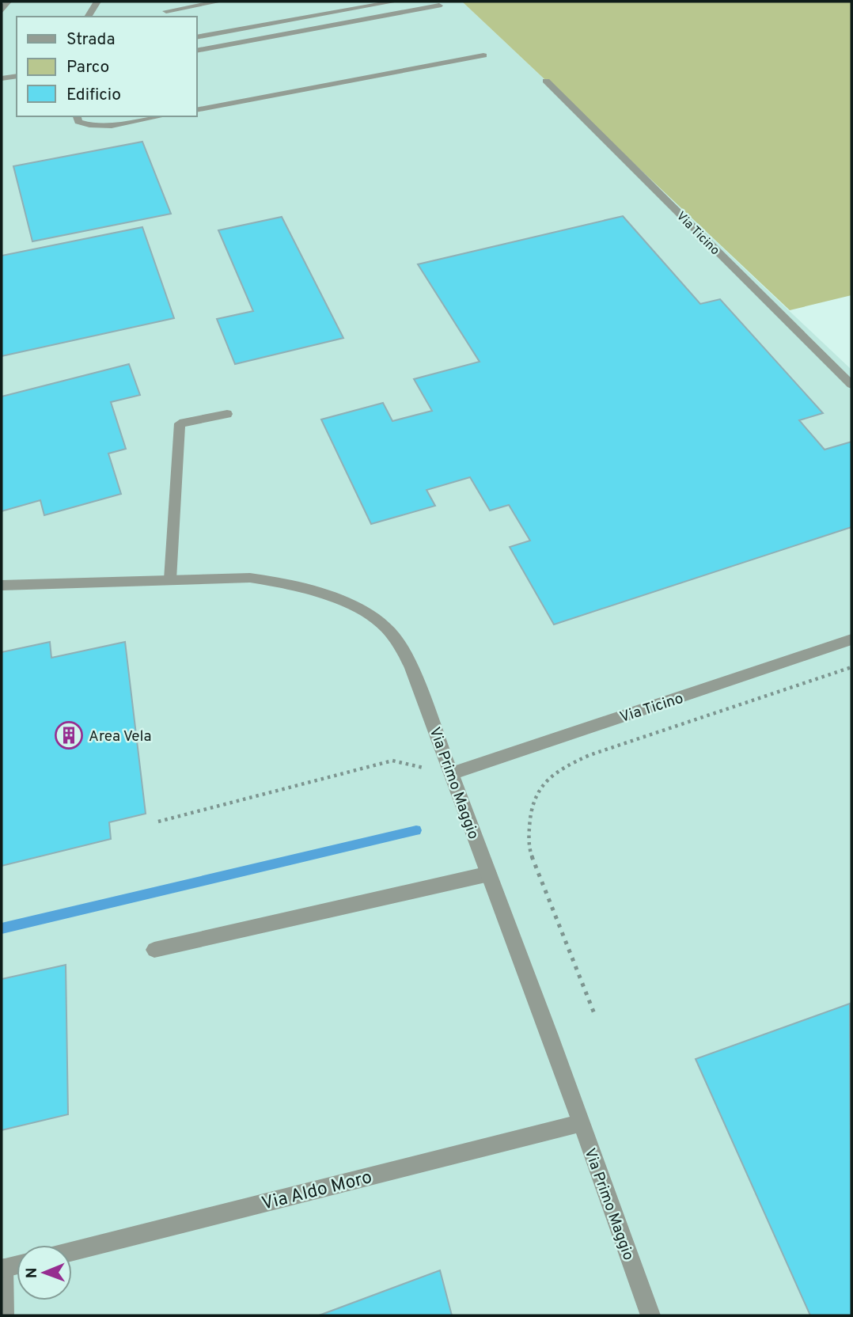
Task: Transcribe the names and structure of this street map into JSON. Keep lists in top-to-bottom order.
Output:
{
  "streets": {
    "street": ["Via Ticino", "Via Primo Maggio", "Via Aldo Moro"]
  },
  "crossings": [
    ["Via Ticino", "Via Primo Maggio"],
    ["Via Primo Maggio", "Via Aldo Moro"]
  ],
  "places": {
    "building": ["Area Vela"]
  },
  "legend": ["Strada", "Parco", "Edificio"],
  "north": "left"
}
